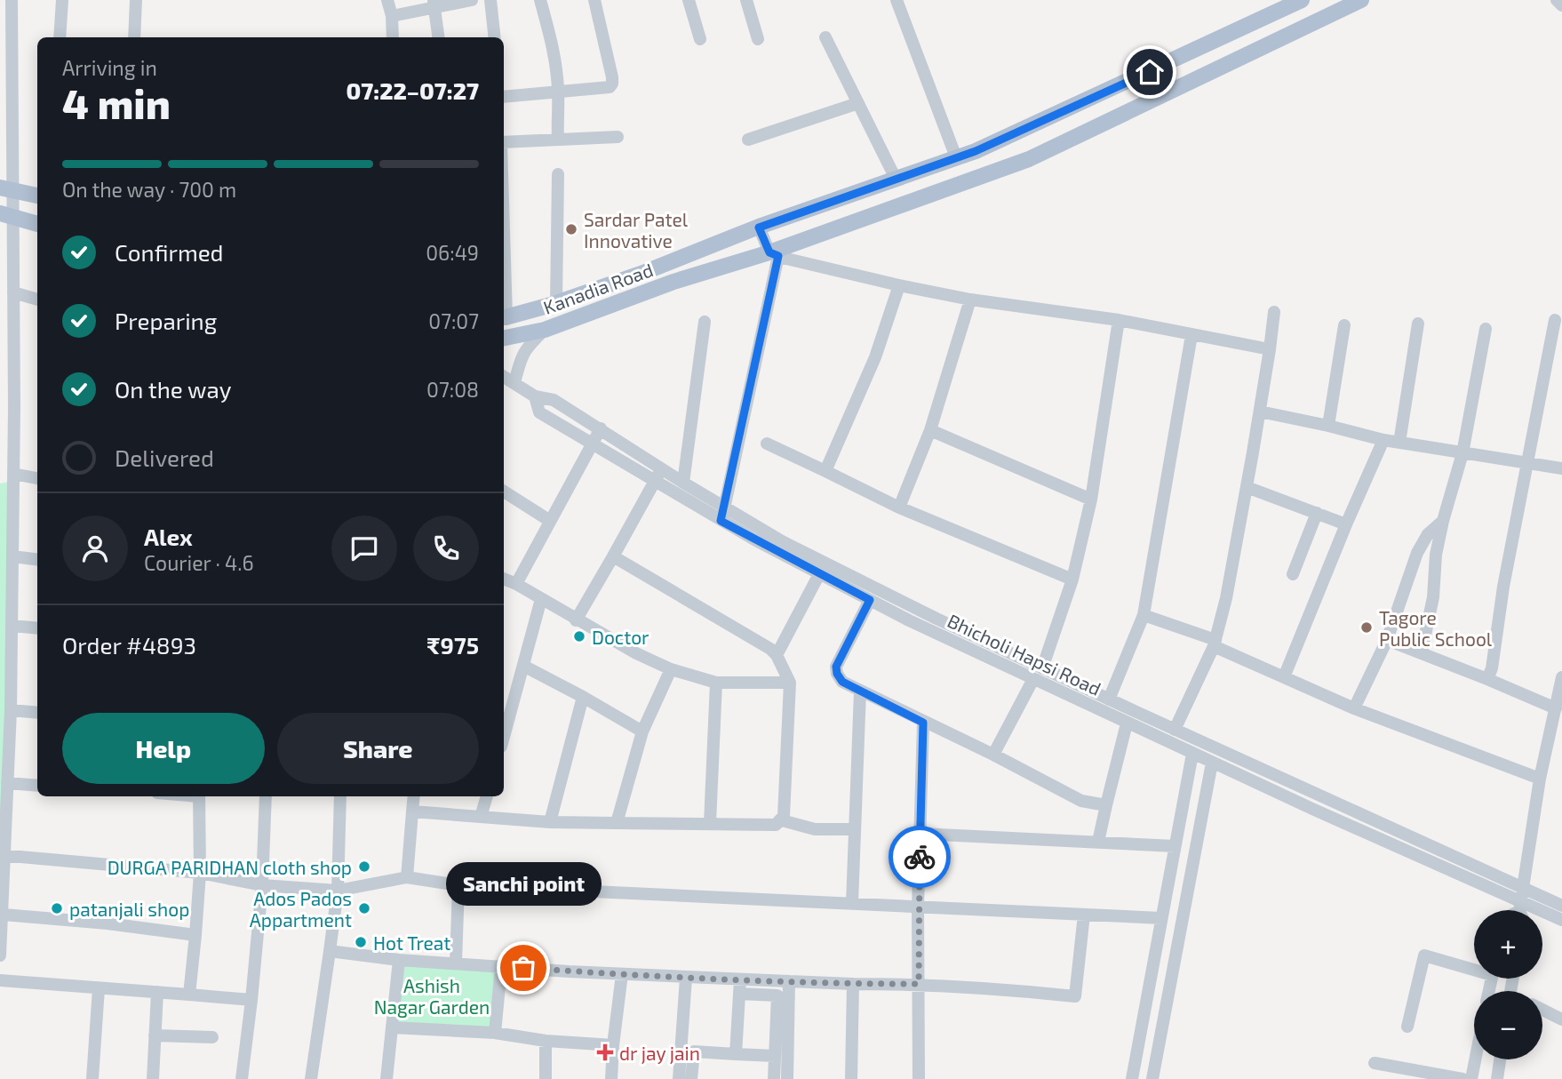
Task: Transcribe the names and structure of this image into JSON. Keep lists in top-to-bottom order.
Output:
{
  "streets": {
    "main road": ["Kanadia Road"],
    "street": ["Bhicholi Hapsi Road"]
  },
  "parks": ["Ashish Nagar Garden"],
  "places": {
    "other": [
      "Sardar Patel Innovative",
      "Tagore Public School",
      "Doctor",
      "DURGA PARIDHAN cloth shop",
      "patanjali shop",
      "Ados Pados Appartment",
      "Hot Treat",
      "Sanchi point"
    ],
    "health": ["dr jay jain"]
  },
  "page": {
    "heading": ["4 min", "Arriving in", "07:22–07:27"],
    "panel": [
      "Alex",
      "Courier · 4.6",
      "Order #4893",
      "₹975"
    ],
    "bar": "On the way · 700 m",
    "list": [
      ["Confirmed", "06:49"],
      ["Preparing", "07:07"],
      ["On the way", "07:08"],
      "Delivered"
    ],
    "buttons": ["Help", "Share"],
    "bubble": "Sanchi point",
    "map_buttons": ["+", "−"]
  }
}
